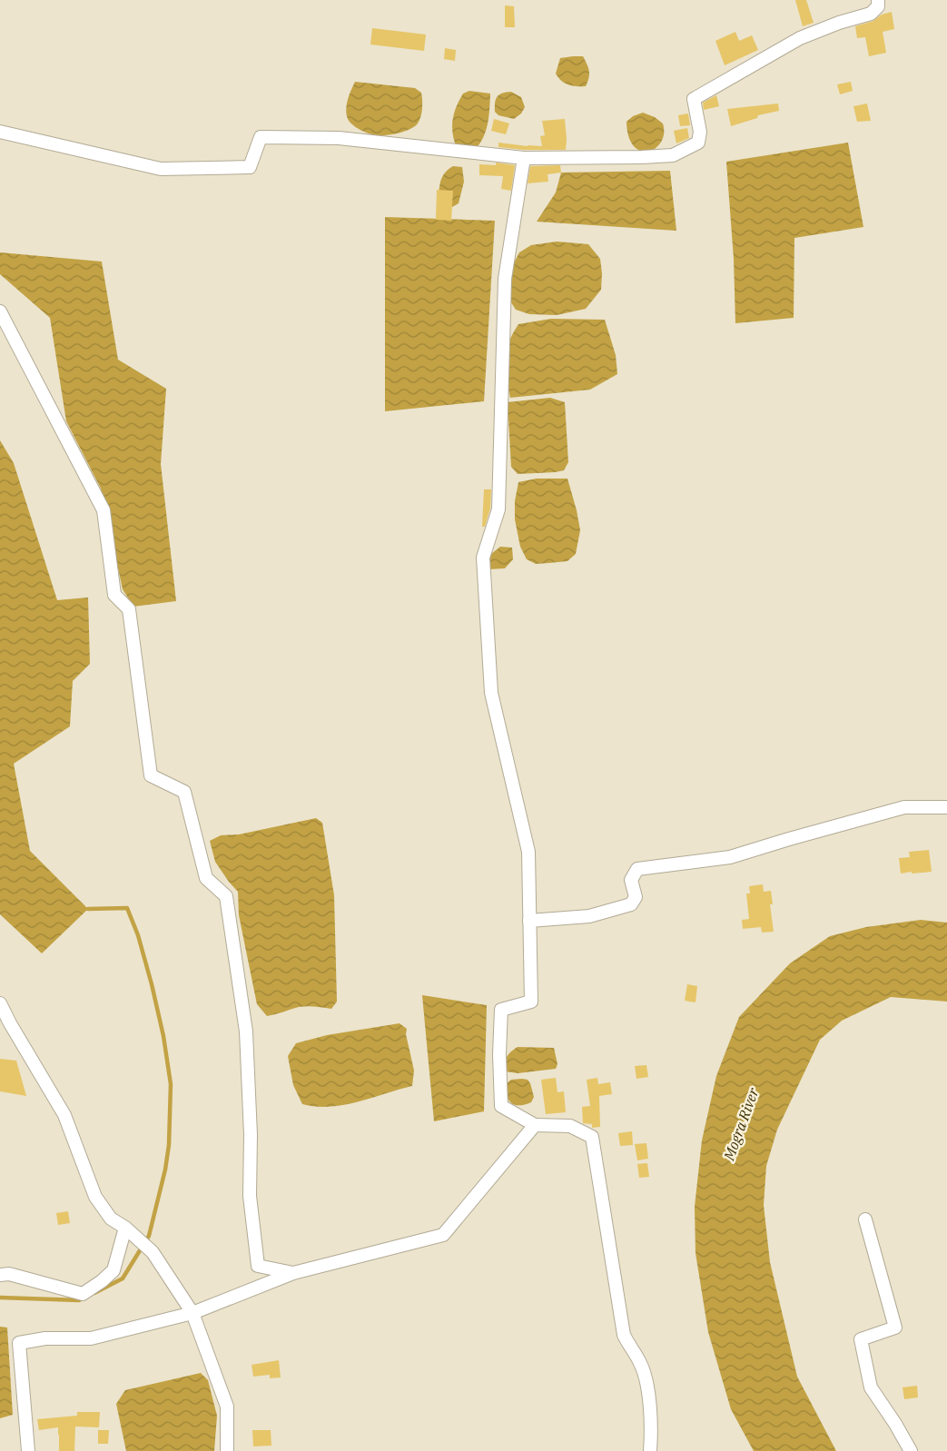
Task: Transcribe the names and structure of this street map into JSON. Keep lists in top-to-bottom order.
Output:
{
  "water": ["Mogra River"]
}
